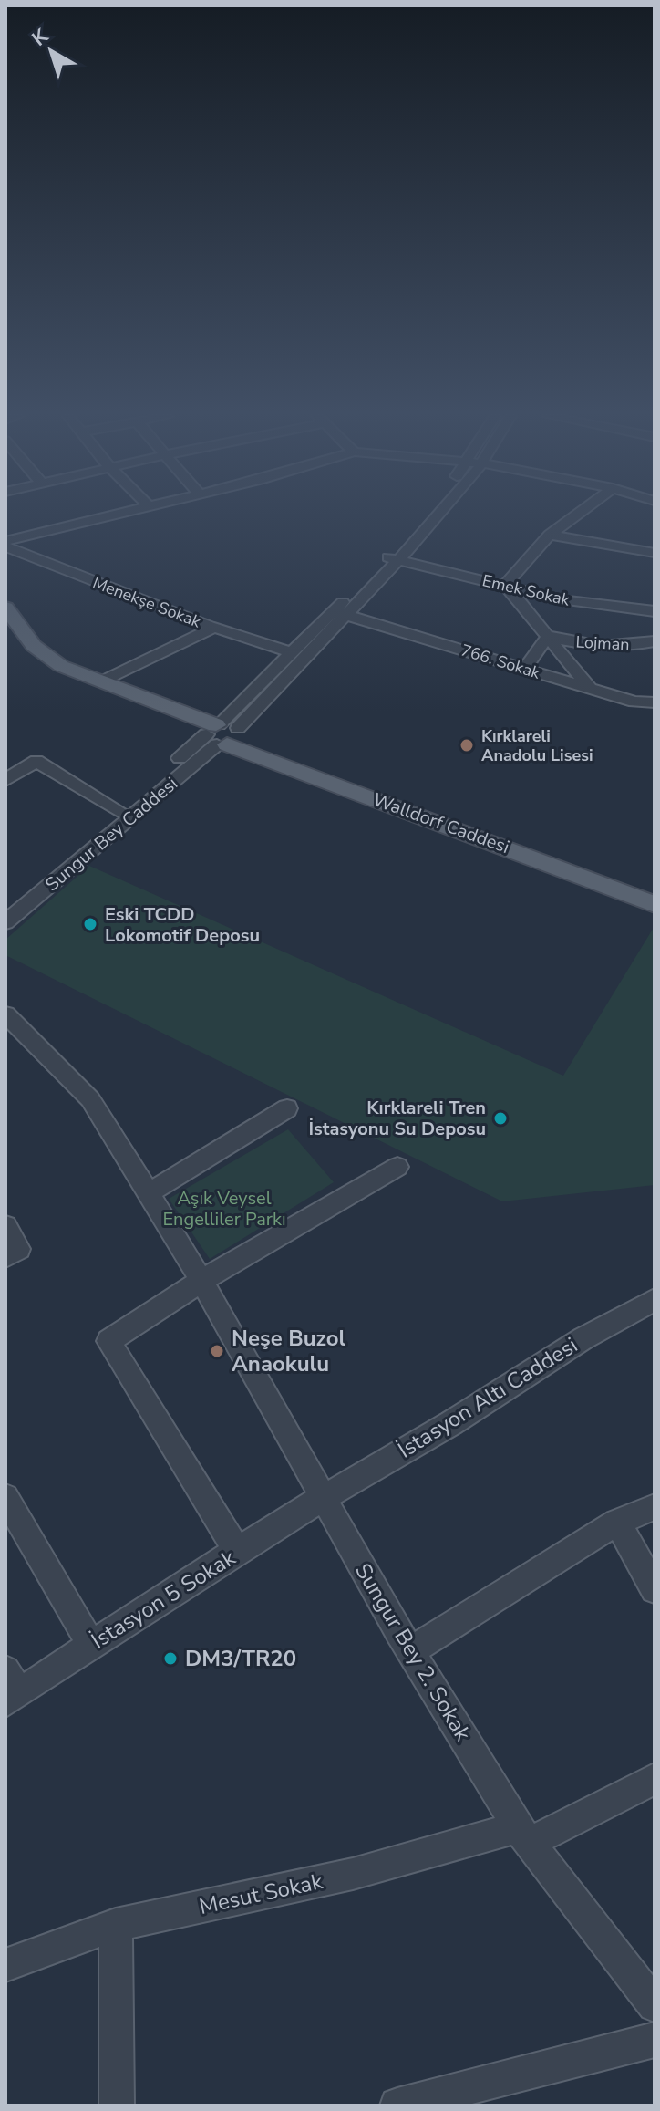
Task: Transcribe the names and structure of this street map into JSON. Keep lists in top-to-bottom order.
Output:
{
  "streets": {
    "main road": ["Walldorf Caddesi"],
    "street": [
      "Emek Sokak",
      "Menekşe Sokak",
      "Lojman",
      "766. Sokak",
      "Sungur Bey Caddesi",
      "İstasyon Altı Caddesi",
      "İstasyon 5 Sokak",
      "Sungur Bey 2. Sokak",
      "Mesut Sokak"
    ]
  },
  "crossings": [
    ["Emek Sokak", "Sungur Bey Caddesi"],
    ["Menekşe Sokak", "Sungur Bey Caddesi"],
    ["766. Sokak", "Sungur Bey Caddesi"],
    ["Walldorf Caddesi", "Sungur Bey Caddesi"],
    ["İstasyon Altı Caddesi", "İstasyon 5 Sokak"],
    ["İstasyon Altı Caddesi", "Sungur Bey 2. Sokak"],
    ["İstasyon 5 Sokak", "Sungur Bey 2. Sokak"],
    ["Sungur Bey 2. Sokak", "Mesut Sokak"]
  ],
  "parks": ["Aşık Veysel Engelliler Parkı"],
  "places": [
    "Kırklareli Anadolu Lisesi",
    "Eski TCDD Lokomotif Deposu",
    "Kırklareli Tren İstasyonu Su Deposu",
    "Neşe Buzol Anaokulu",
    "DM3/TR20"
  ],
  "north": "top left"
}
